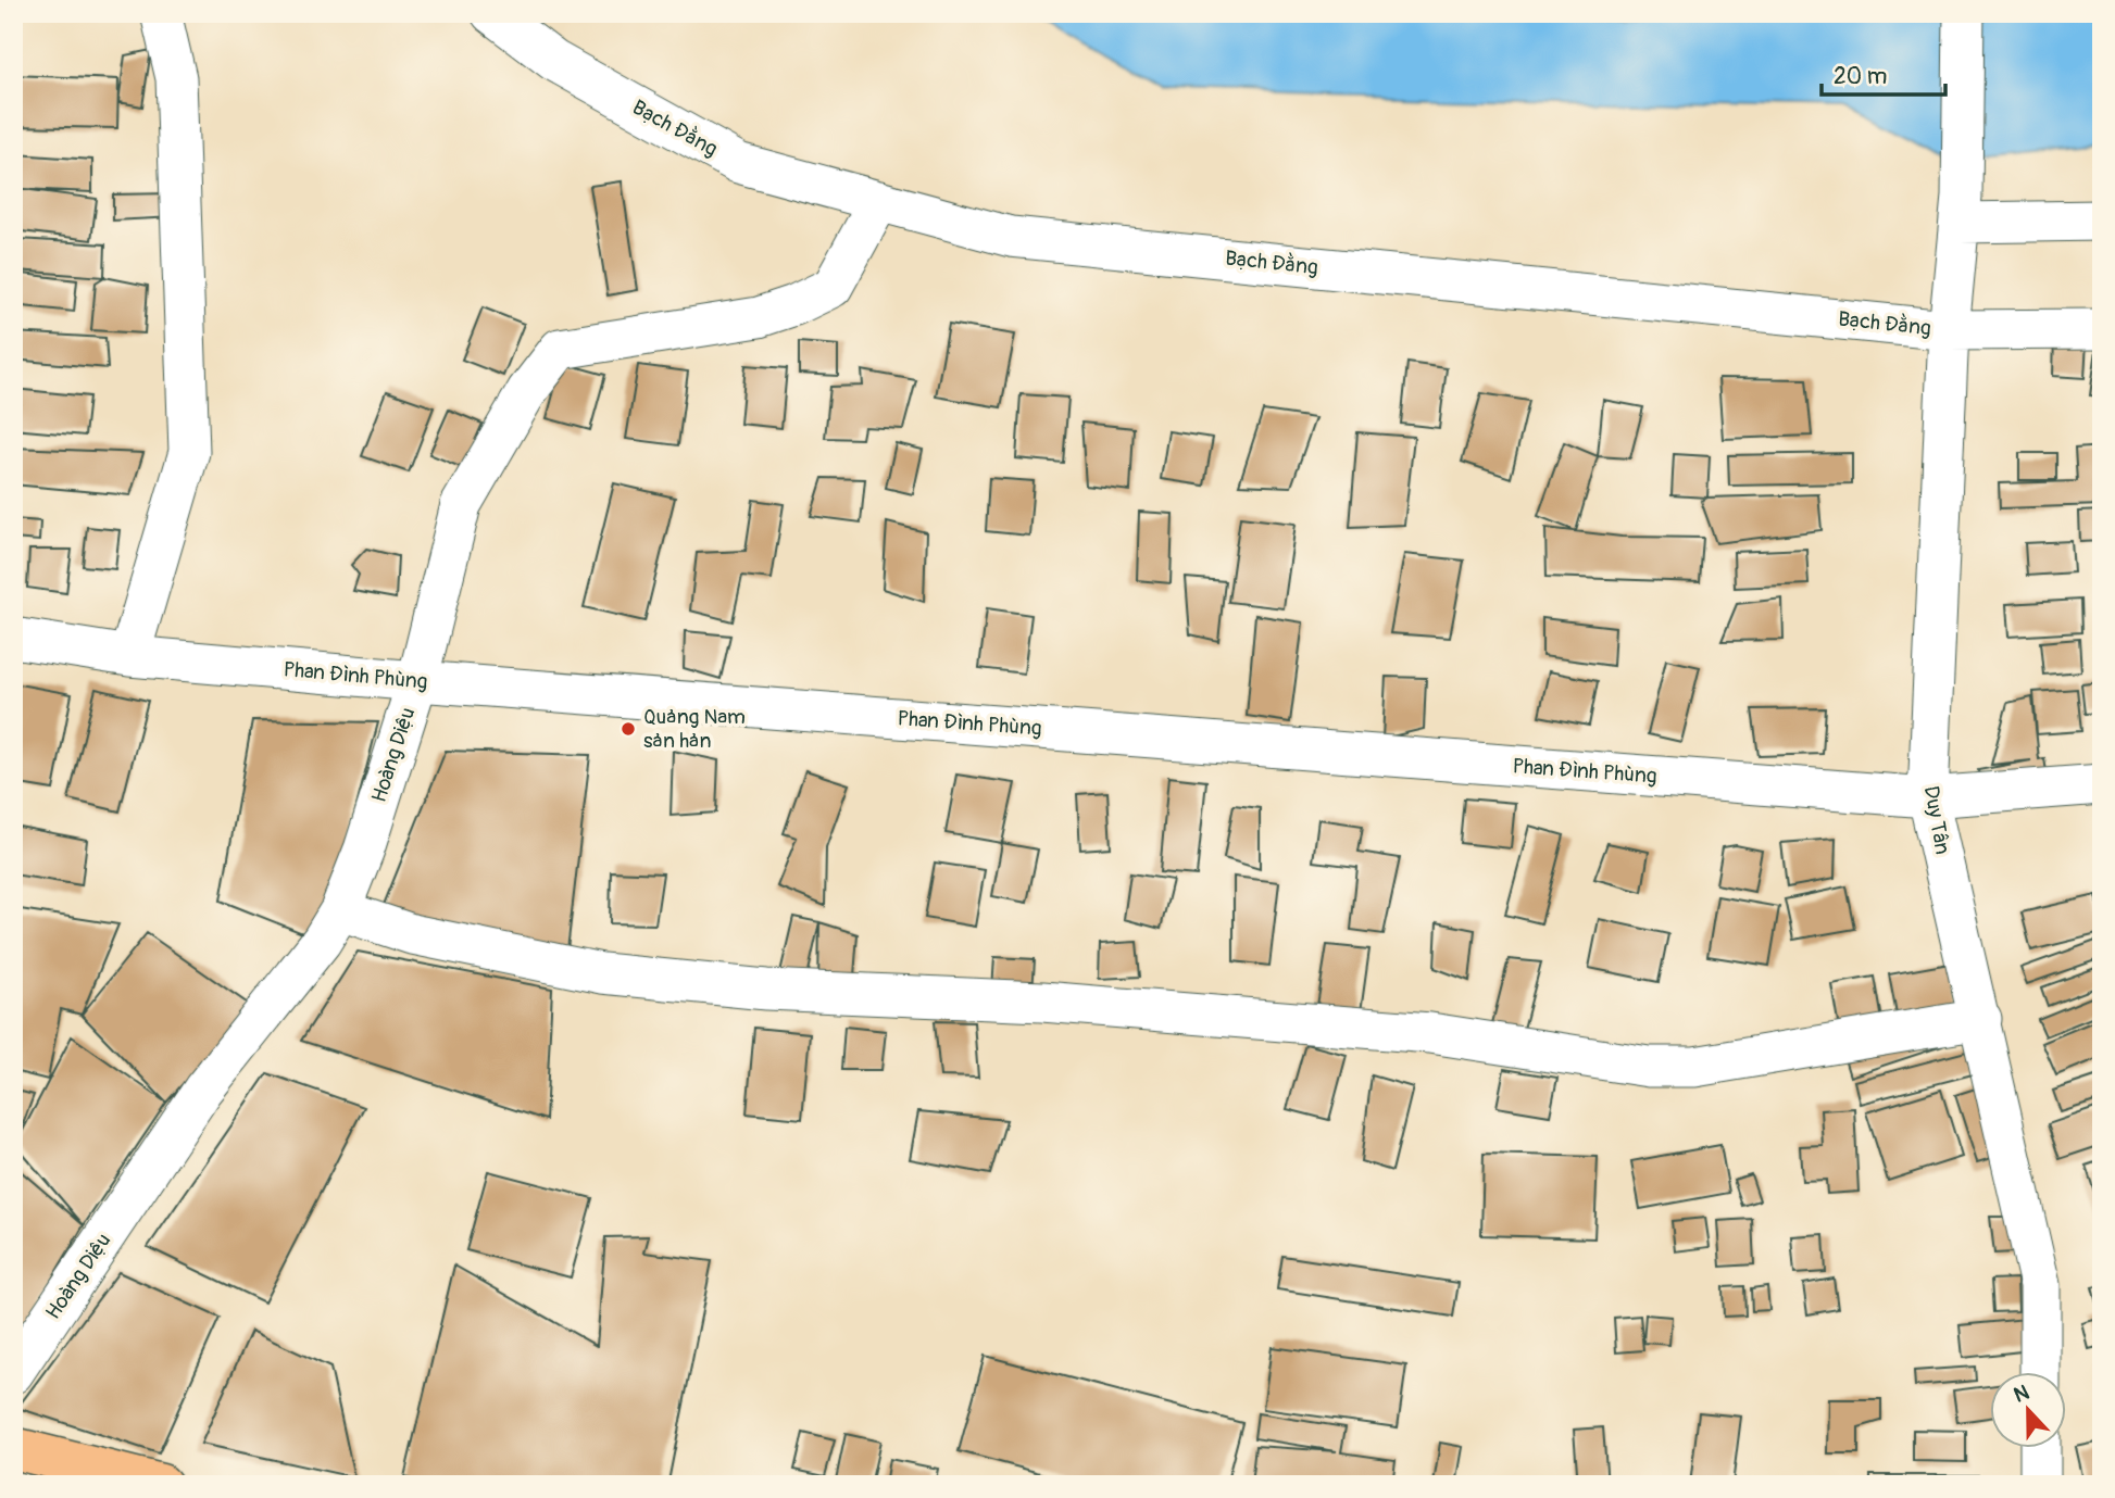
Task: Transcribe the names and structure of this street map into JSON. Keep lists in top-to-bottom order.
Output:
{
  "streets": {
    "street": [
      "Bạch Đằng",
      "Phan Đình Phùng",
      "Hoàng Diệu",
      "Duy Tân"
    ]
  },
  "crossings": [
    ["Bạch Đằng", "Hoàng Diệu"],
    ["Bạch Đằng", "Duy Tân"],
    ["Phan Đình Phùng", "Hoàng Diệu"],
    ["Phan Đình Phùng", "Duy Tân"]
  ],
  "places": ["Quảng Nam sản hản"],
  "scale_bar": "20 m",
  "north": "top"
}
